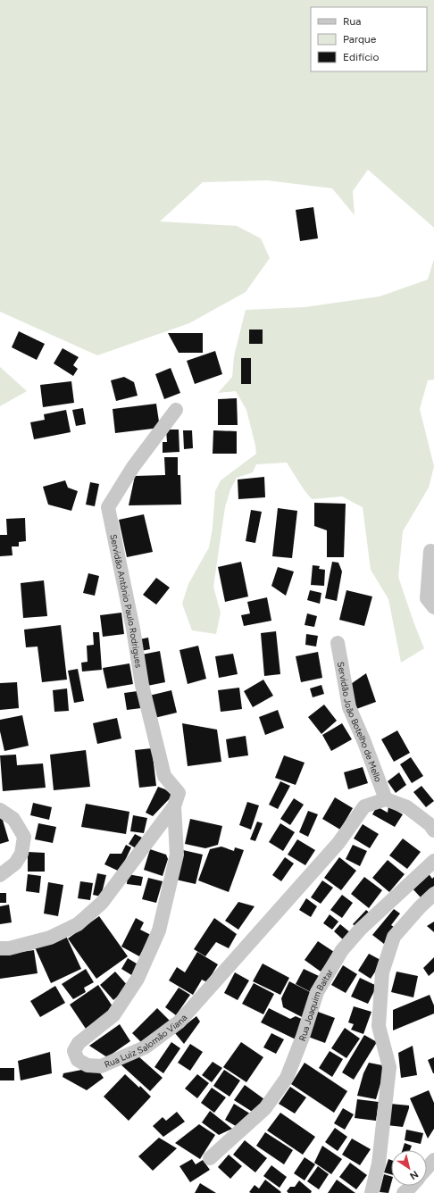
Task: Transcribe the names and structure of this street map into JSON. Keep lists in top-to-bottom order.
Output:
{
  "streets": {
    "street": [
      "Servidão Antônio Paulo Rodrigues",
      "Servidão João Botelho de Mello",
      "Rua Joaquim Baltar",
      "Rua Luiz Salomão Viana"
    ]
  },
  "crossings": [
    ["Servidão Antônio Paulo Rodrigues", "Rua Luiz Salomão Viana"],
    ["Servidão João Botelho de Mello", "Rua Luiz Salomão Viana"]
  ],
  "legend": ["Rua", "Parque", "Edifício"],
  "north": "bottom right"
}
